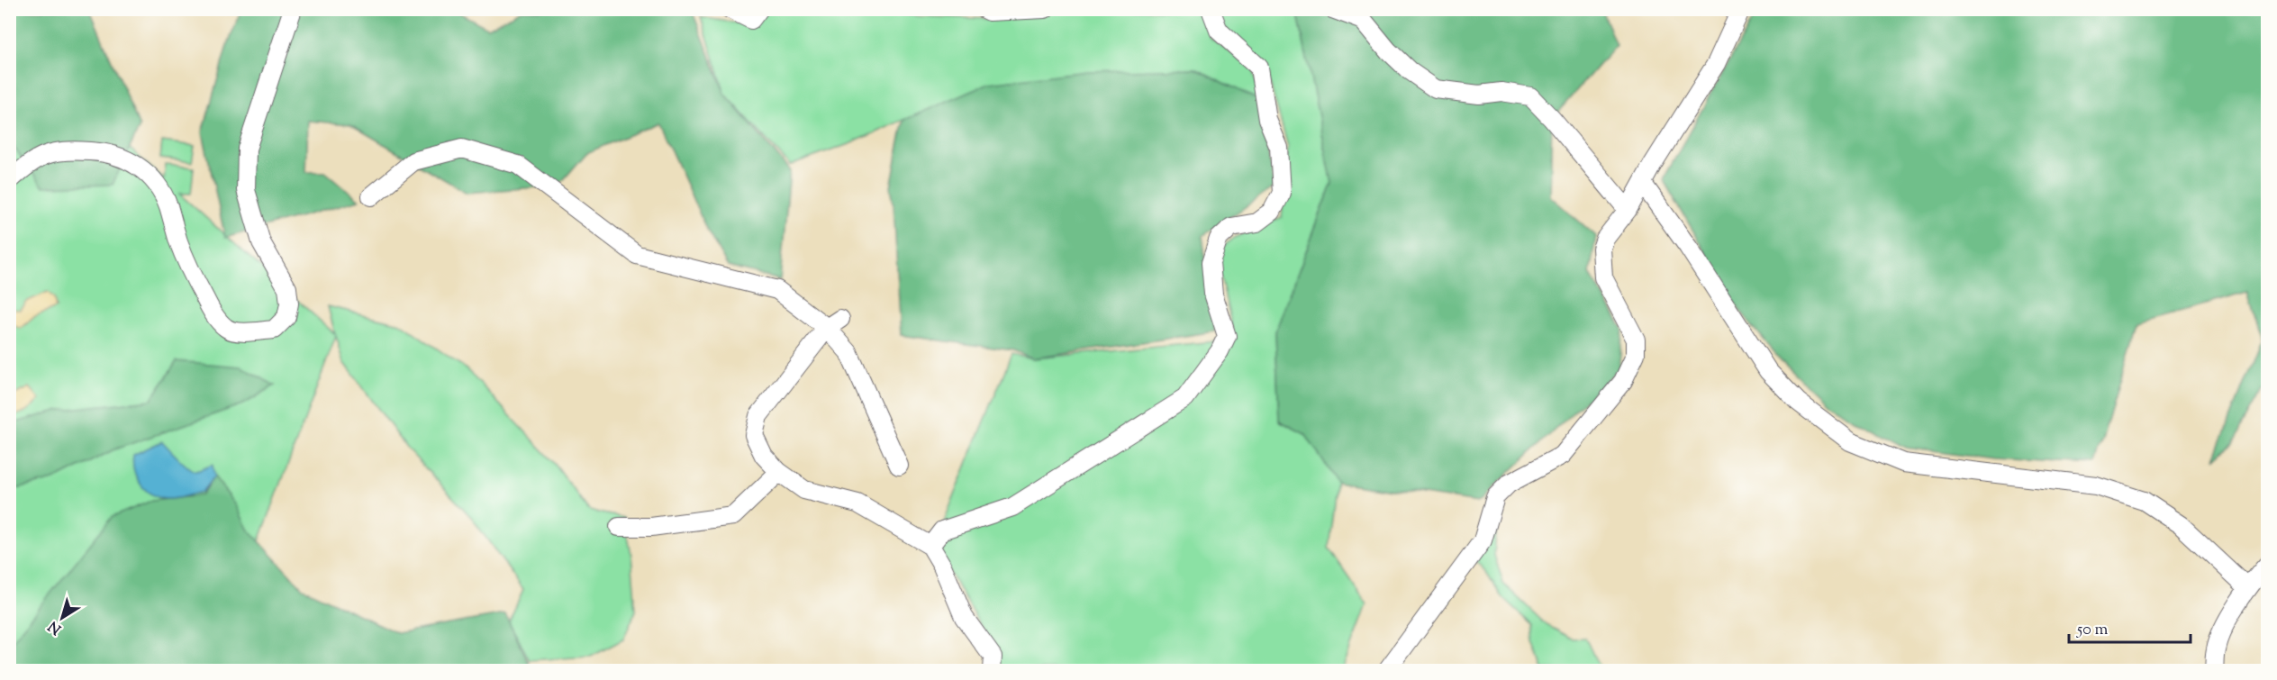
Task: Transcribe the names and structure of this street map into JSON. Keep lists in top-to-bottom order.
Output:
{
  "scale_bar": "50 m",
  "north": "bottom left"
}
